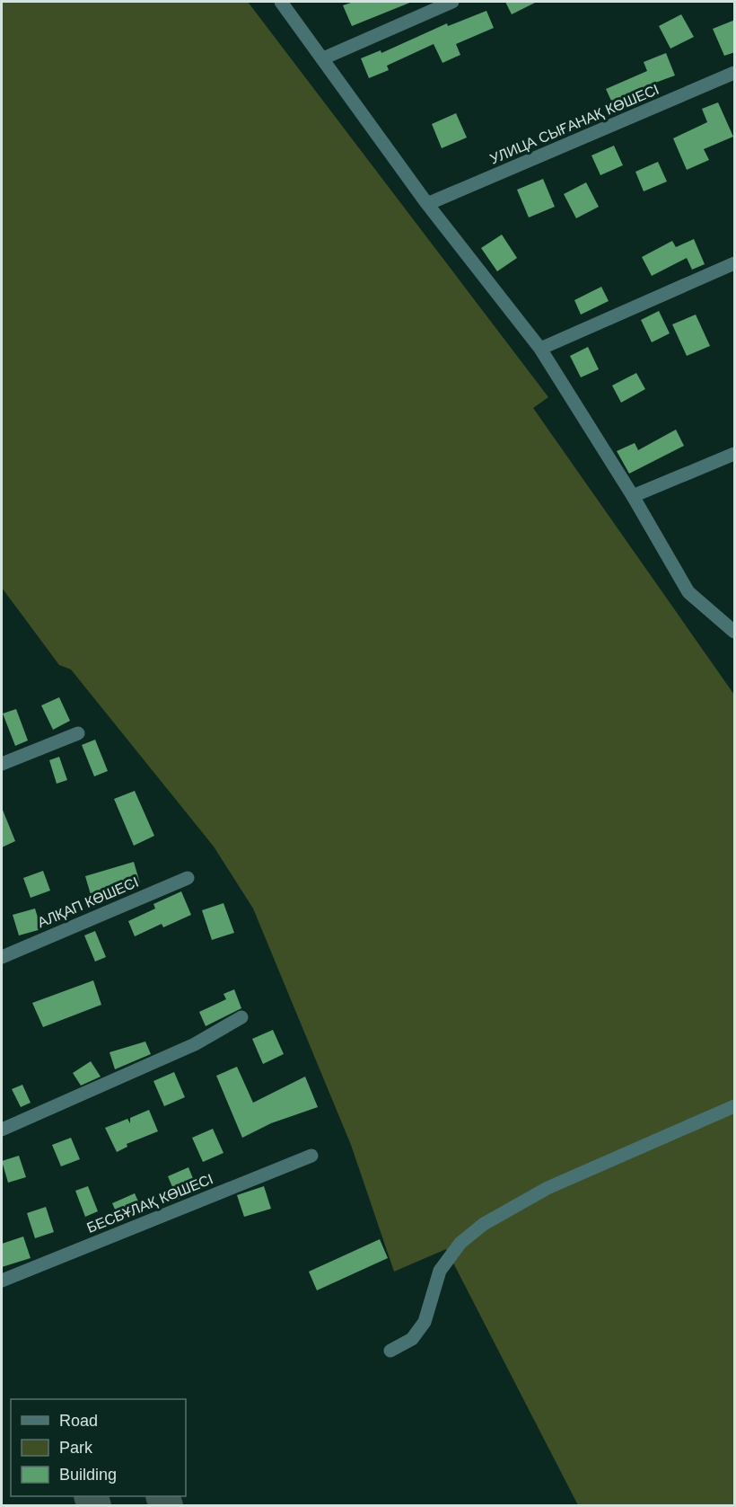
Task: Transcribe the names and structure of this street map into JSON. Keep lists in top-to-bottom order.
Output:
{
  "streets": {
    "street": ["УЛИЦА СЫҒАНАҚ КӨШЕСІ", "АЛҚАП КӨШЕСІ", "БЕСБҰЛАҚ КӨШЕСІ"]
  },
  "legend": ["Road", "Park", "Building"]
}
